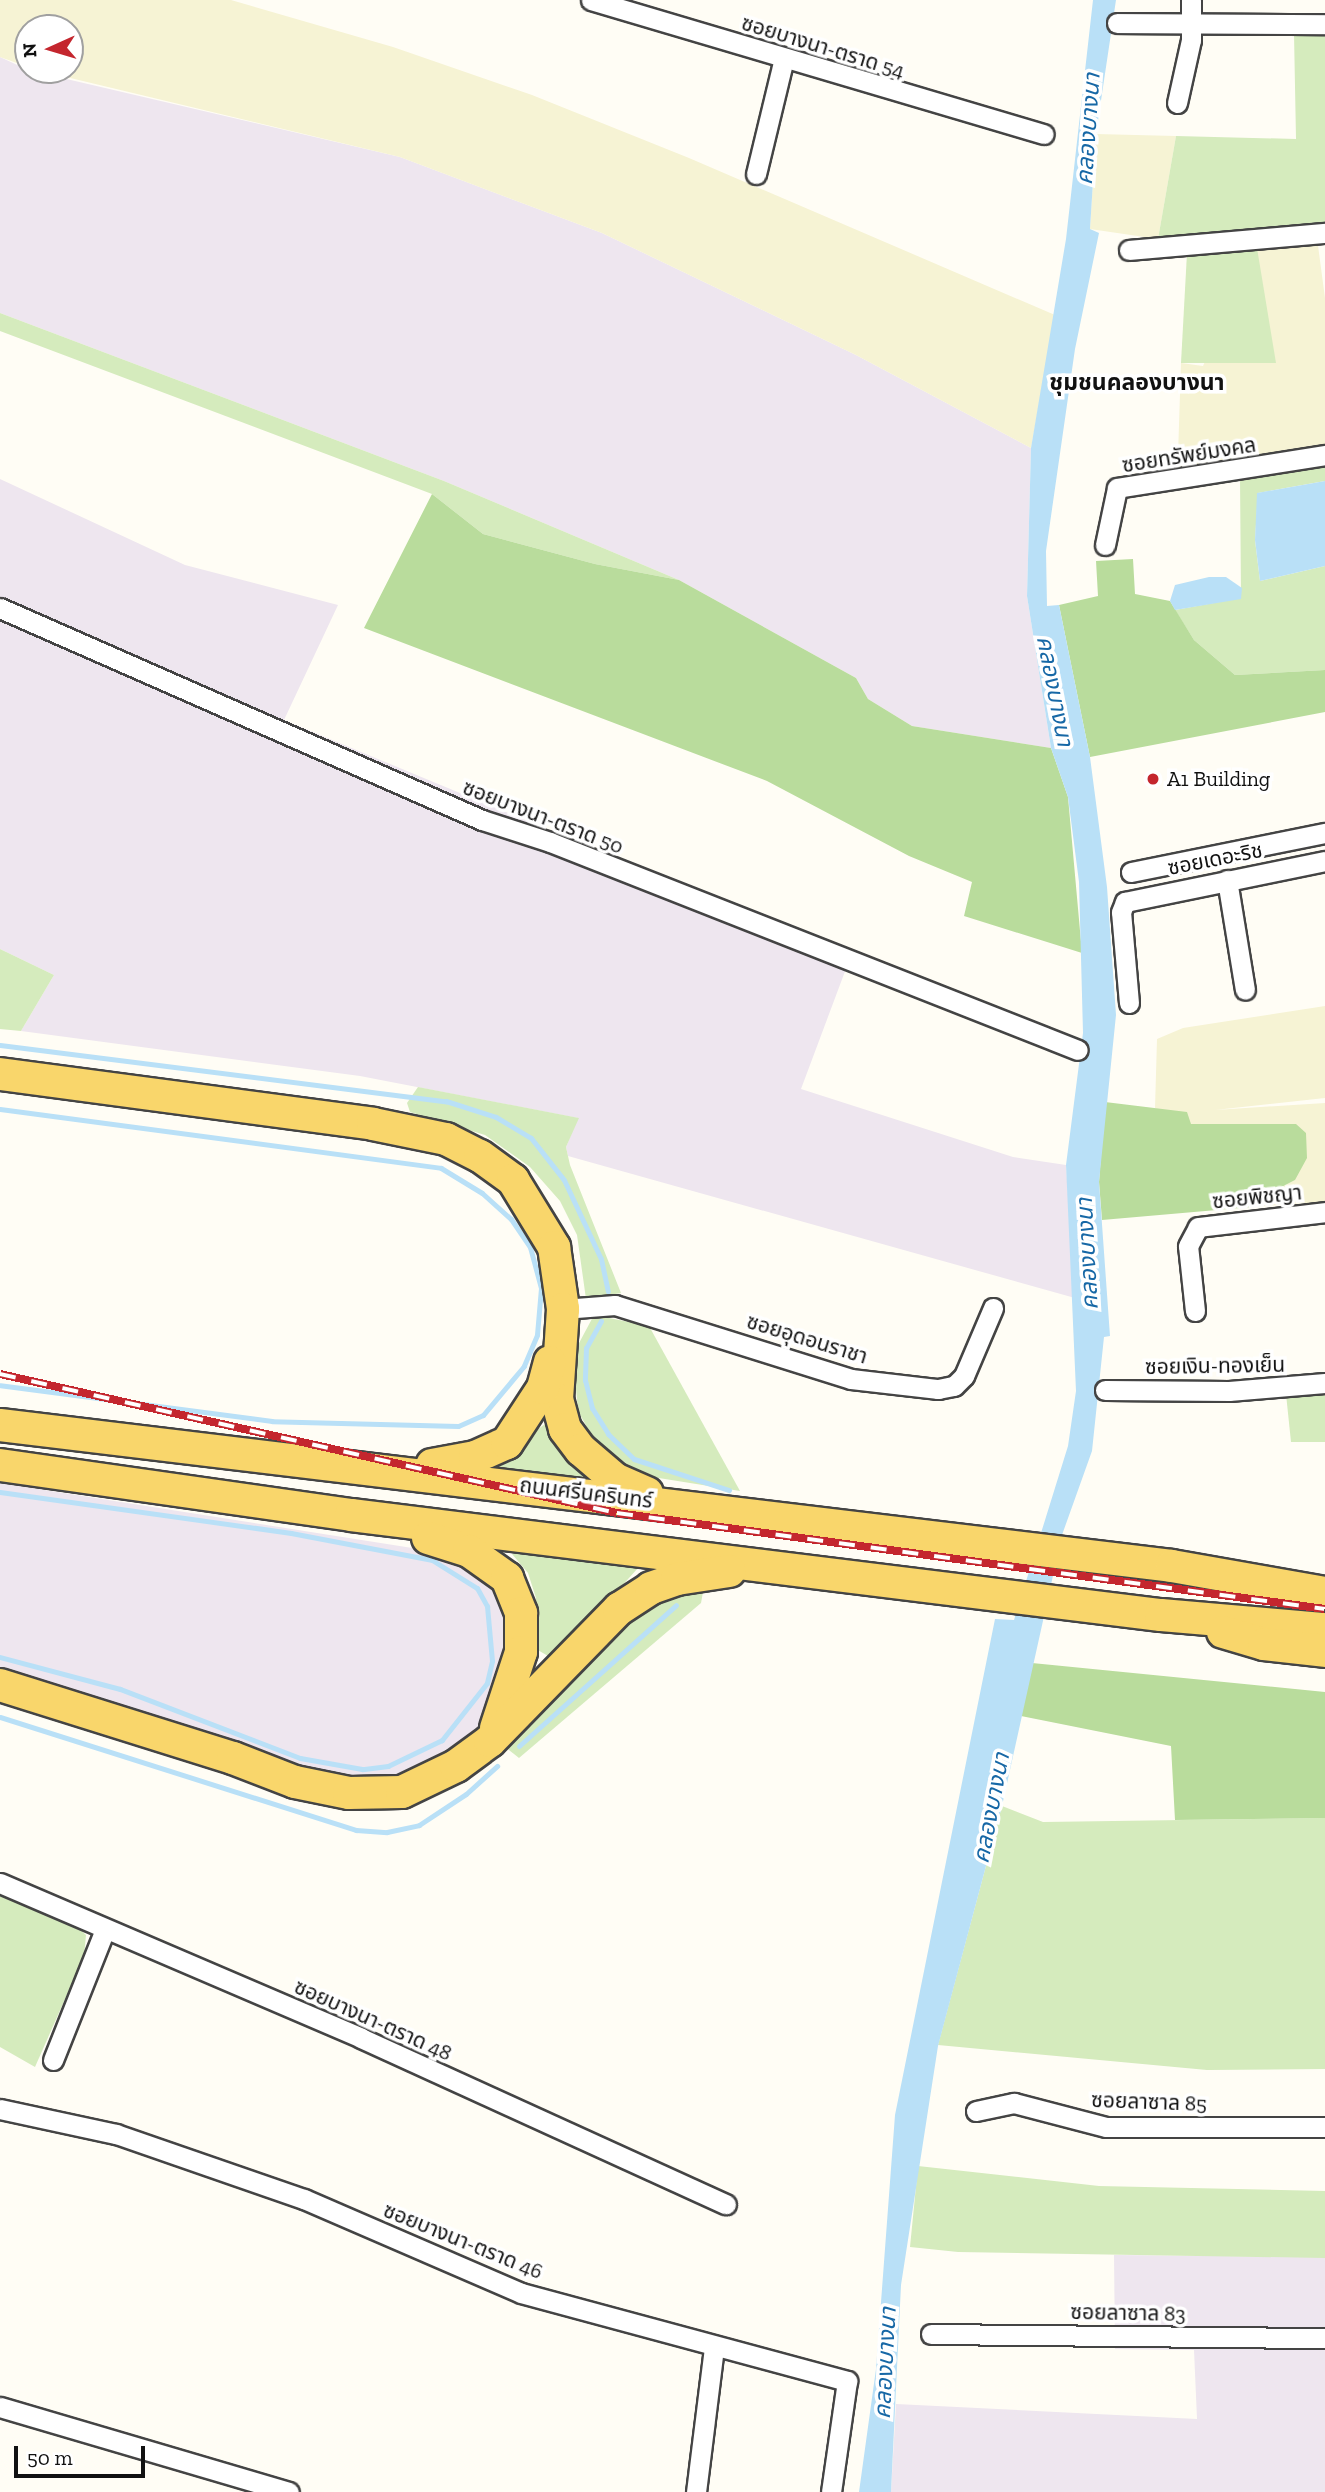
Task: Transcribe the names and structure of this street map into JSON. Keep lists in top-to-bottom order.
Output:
{
  "streets": {
    "main road": ["ถนนศรีนครินทร์"],
    "street": [
      "ซอยบางนา-ตราด 54",
      "ซอยทรัพย์มงคล",
      "ซอยบางนา-ตราด 50",
      "ซอยเดอะริช",
      "ซอยพิชญา",
      "ซอยอุดอนราชา",
      "ซอยเงิน-ทองเย็น",
      "ซอยบางนา-ตราด 48",
      "ซอยลาซาล 85",
      "ซอยบางนา-ตราด 46",
      "ซอยลาซาล 83"
    ]
  },
  "districts": ["ชุมชนคลองบางนา"],
  "water": ["คลองบางนา"],
  "places": ["A1 Building"],
  "scale_bar": "50 m",
  "north": "left"
}
